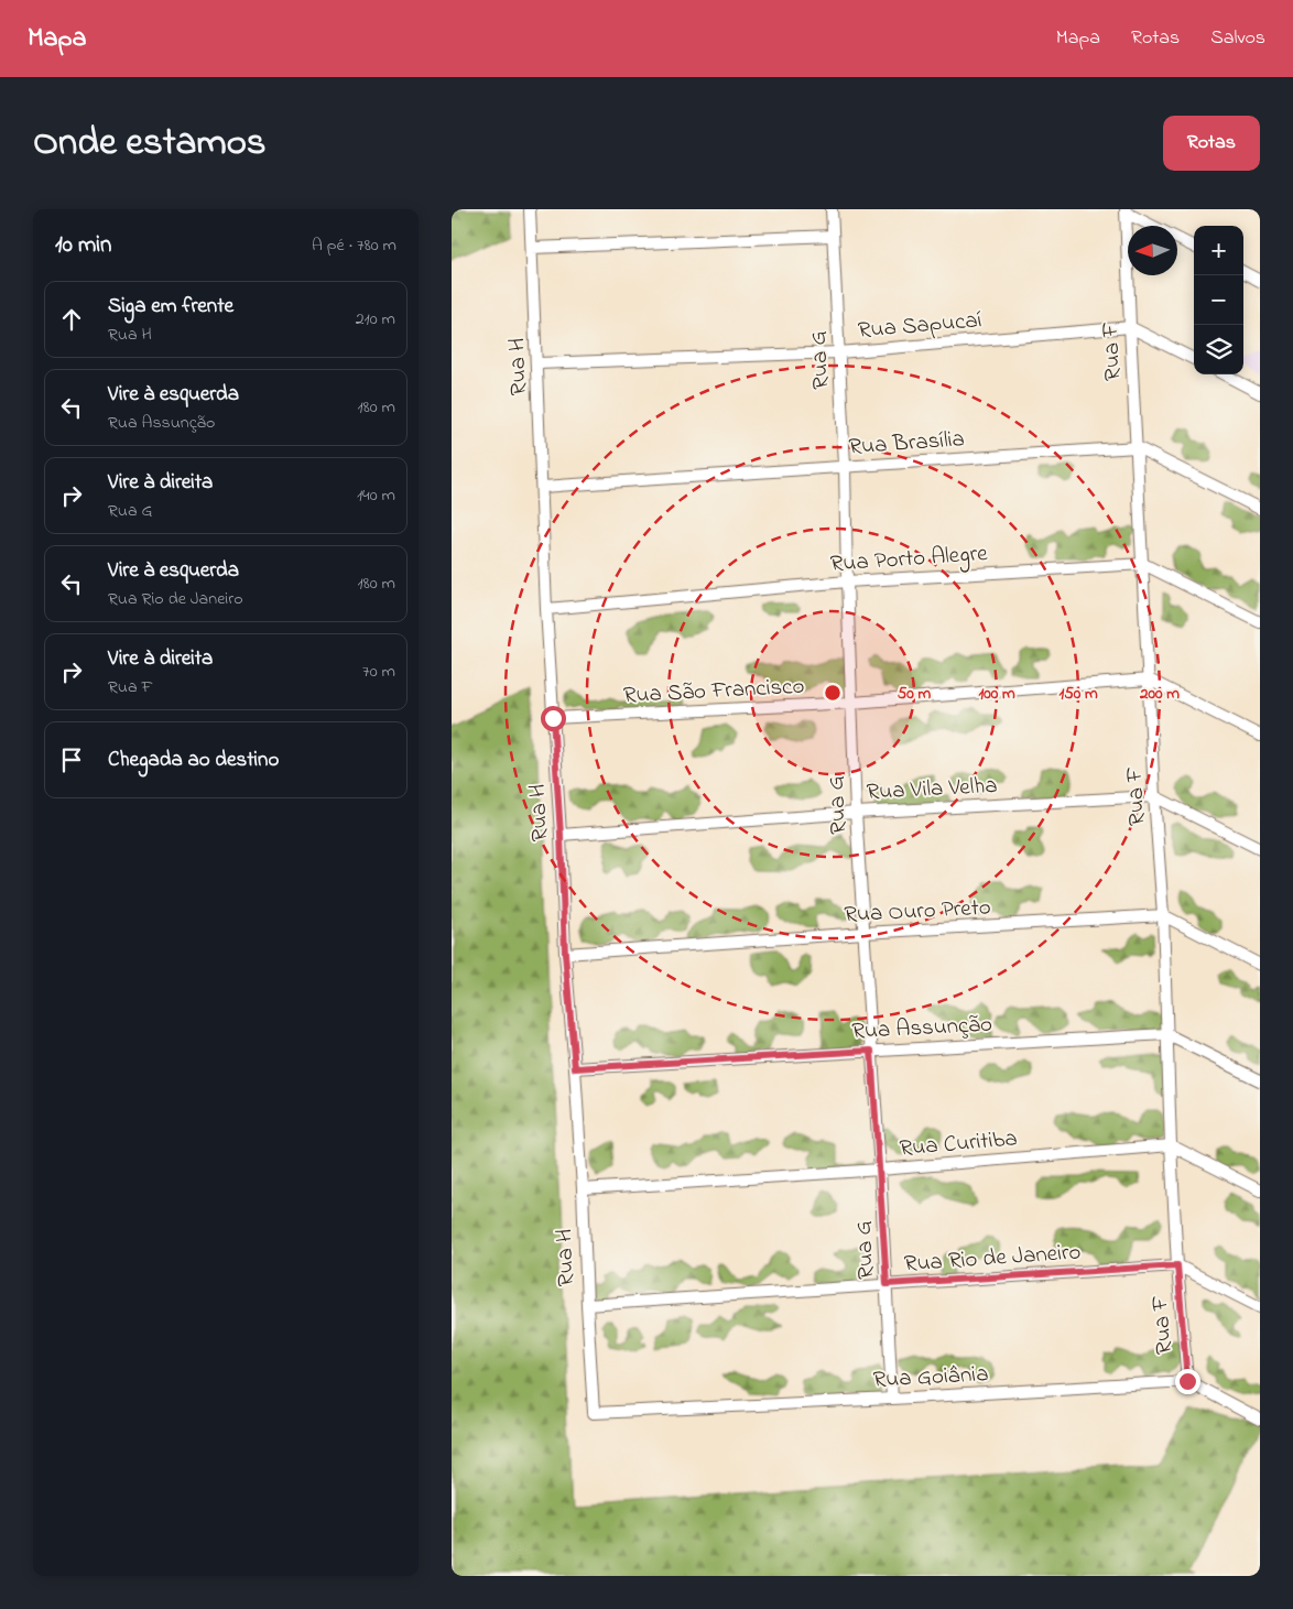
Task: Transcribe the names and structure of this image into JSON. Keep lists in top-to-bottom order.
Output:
{
  "streets": {
    "street": [
      "Rua Sapucaí",
      "Rua F",
      "Rua G",
      "Rua H",
      "Rua Brasília",
      "Rua Porto Alegre",
      "Rua São Francisco",
      "Rua Vila Velha",
      "Rua Ouro Preto",
      "Rua Assunção",
      "Rua Curitiba",
      "Rua Rio de Janeiro",
      "Rua Goiânia"
    ]
  },
  "crossings": [
    ["Rua Sapucaí", "Rua F"],
    ["Rua Sapucaí", "Rua G"],
    ["Rua Sapucaí", "Rua H"],
    ["Rua F", "Rua Brasília"],
    ["Rua F", "Rua Porto Alegre"],
    ["Rua F", "Rua São Francisco"],
    ["Rua F", "Rua Vila Velha"],
    ["Rua F", "Rua Ouro Preto"],
    ["Rua F", "Rua Assunção"],
    ["Rua F", "Rua Curitiba"],
    ["Rua F", "Rua Rio de Janeiro"],
    ["Rua F", "Rua Goiânia"],
    ["Rua G", "Rua Brasília"],
    ["Rua G", "Rua Porto Alegre"],
    ["Rua G", "Rua São Francisco"],
    ["Rua G", "Rua Vila Velha"],
    ["Rua G", "Rua Ouro Preto"],
    ["Rua G", "Rua Assunção"],
    ["Rua G", "Rua Curitiba"],
    ["Rua G", "Rua Rio de Janeiro"],
    ["Rua G", "Rua Goiânia"],
    ["Rua H", "Rua Brasília"],
    ["Rua H", "Rua Porto Alegre"],
    ["Rua H", "Rua São Francisco"],
    ["Rua H", "Rua Vila Velha"],
    ["Rua H", "Rua Ouro Preto"],
    ["Rua H", "Rua Assunção"],
    ["Rua H", "Rua Curitiba"],
    ["Rua H", "Rua Rio de Janeiro"],
    ["Rua H", "Rua Goiânia"]
  ],
  "north": "left",
  "page": {
    "header": "Mapa",
    "nav": ["Mapa", "Rotas", "Salvos"],
    "title": "Onde estamos",
    "buttons": "Rotas",
    "heading": ["10 min", "A pé · 780 m"],
    "map_buttons": ["+", "−"],
    "list": [
      ["Siga em frente", "Rua H", "210 m"],
      ["Vire à esquerda", "Rua Assunção", "180 m"],
      ["Vire à direita", "Rua G", "140 m"],
      ["Vire à esquerda", "Rua Rio de Janeiro", "180 m"],
      ["Vire à direita", "Rua F", "70 m"],
      "Chegada ao destino"
    ]
  },
  "rings": [
    "50 m",
    "100 m",
    "150 m",
    "200 m"
  ]
}
